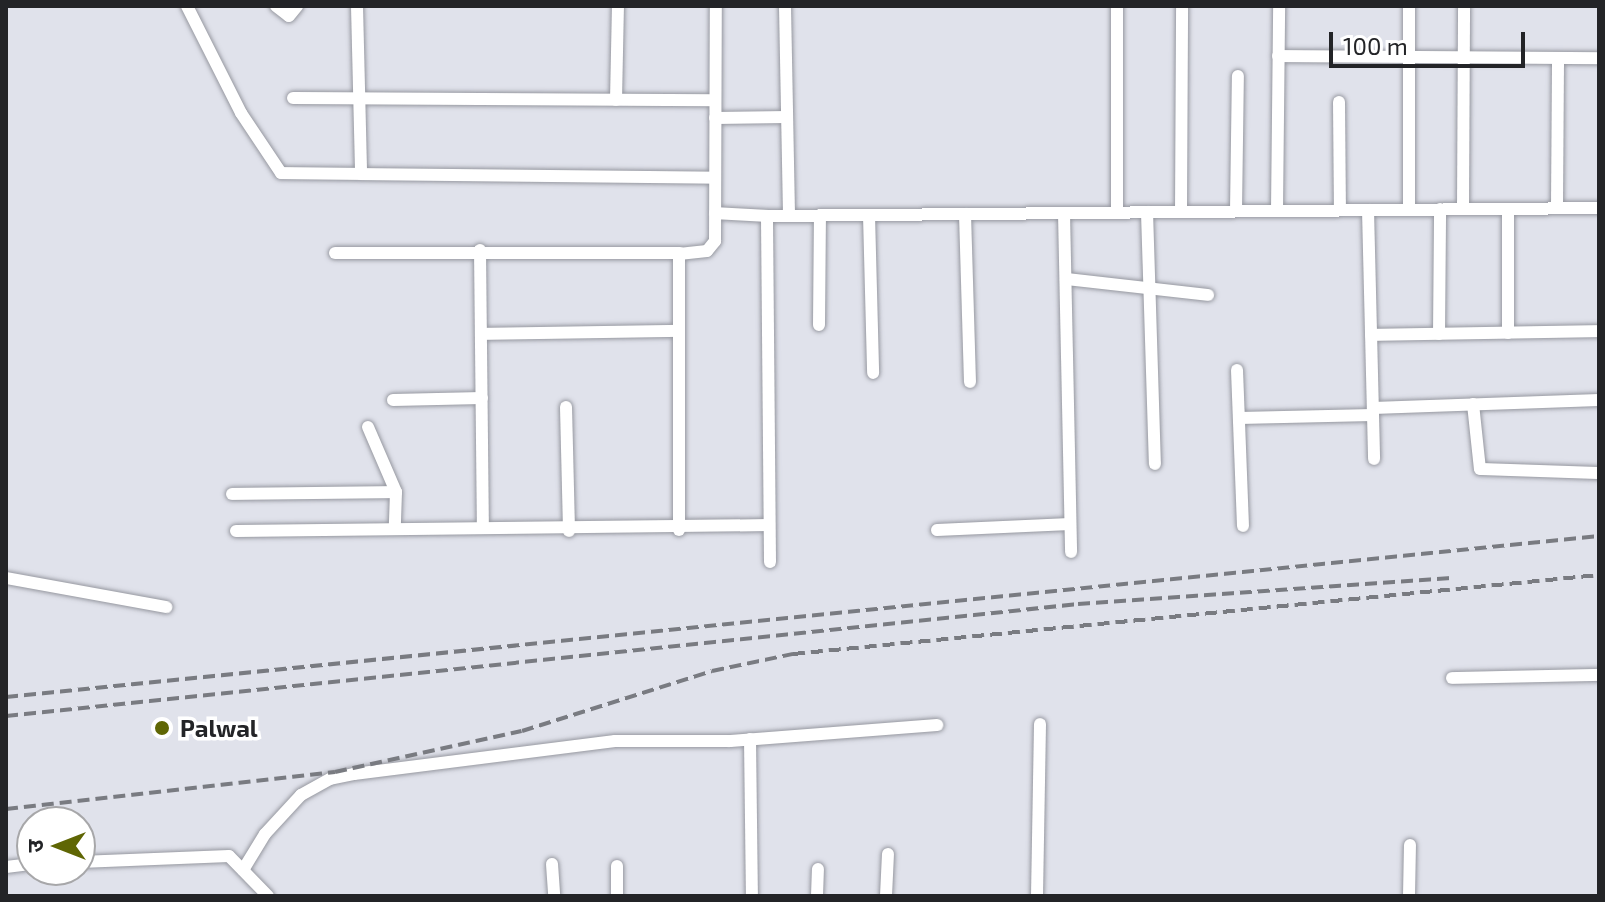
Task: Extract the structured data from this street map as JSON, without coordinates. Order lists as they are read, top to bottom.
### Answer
{
  "places": ["Palwal"],
  "scale_bar": "100 m",
  "north": "left"
}
